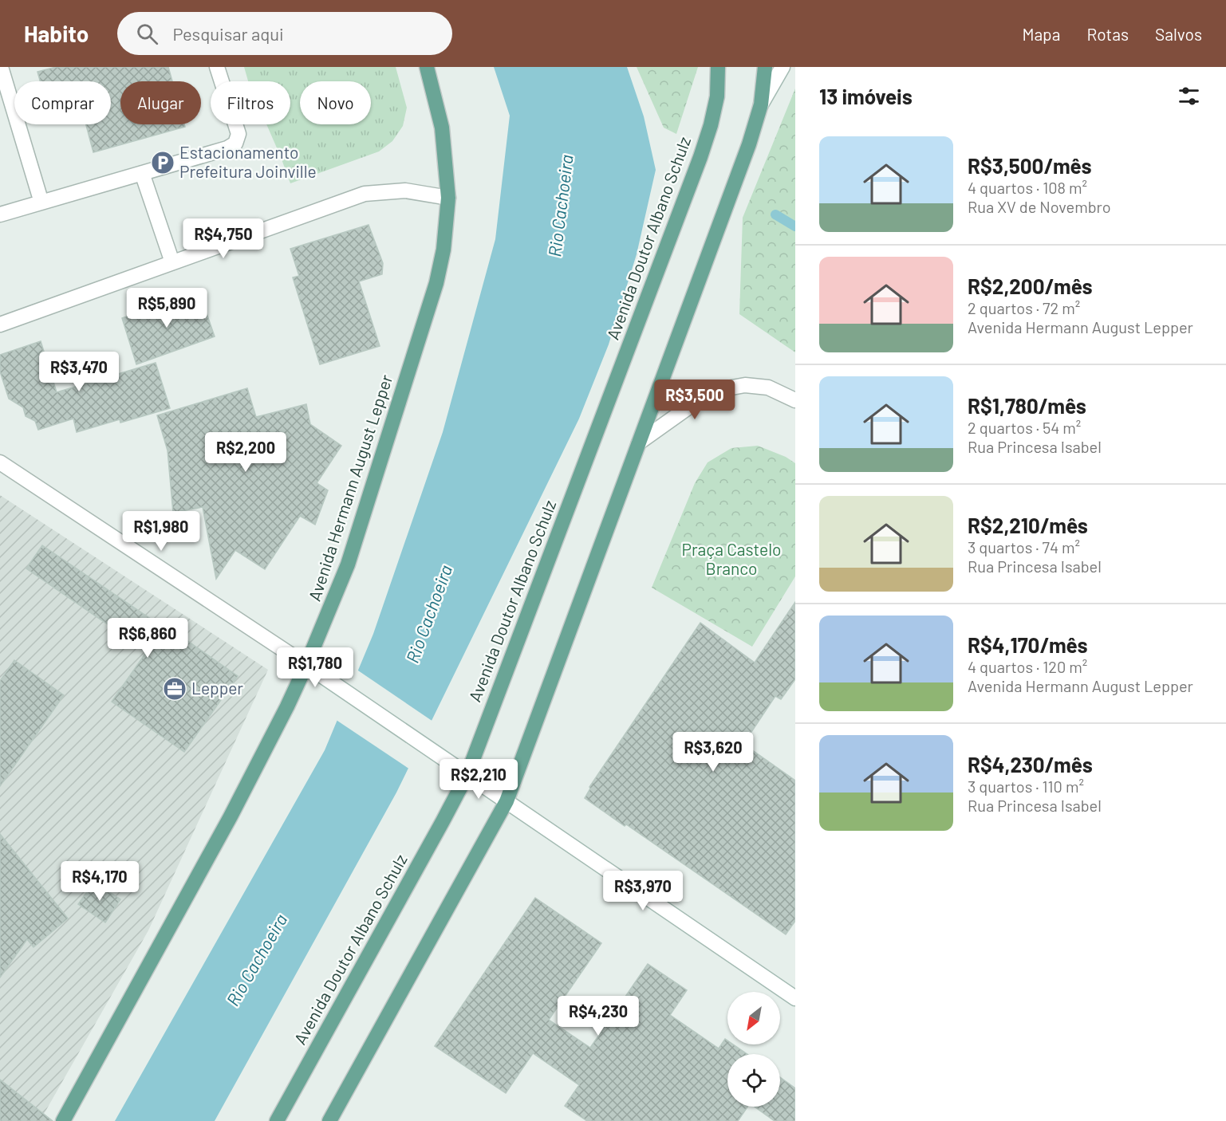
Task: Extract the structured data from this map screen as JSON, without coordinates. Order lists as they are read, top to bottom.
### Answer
{
  "streets": {
    "main road": ["Avenida Doutor Albano Schulz", "Avenida Hermann August Lepper"]
  },
  "water": ["Rio Cachoeira"],
  "parks": ["Praça Castelo Branco"],
  "places": {
    "parking": ["Estacionamento Prefeitura Joinville"],
    "office": ["Lepper"]
  },
  "north": "bottom left",
  "page": {
    "header": "Habito",
    "search": "Pesquisar aqui",
    "nav": ["Mapa", "Rotas", "Salvos"],
    "heading": "13 imóveis",
    "chip": [
      "Comprar",
      "Alugar",
      "Filtros",
      "Novo"
    ],
    "list": [
      {
        "name": "R$3,500/mês",
        "note": "4 quartos · 108 m² · Rua XV de Novembro"
      },
      {
        "name": "R$2,200/mês",
        "note": "2 quartos · 72 m² · Avenida Hermann August Lepper"
      },
      {
        "name": "R$1,780/mês",
        "note": "2 quartos · 54 m² · Rua Princesa Isabel"
      },
      {
        "name": "R$2,210/mês",
        "note": "3 quartos · 74 m² · Rua Princesa Isabel"
      },
      {
        "name": "R$4,170/mês",
        "note": "4 quartos · 120 m² · Avenida Hermann August Lepper"
      },
      {
        "name": "R$4,230/mês",
        "note": "3 quartos · 110 m² · Rua Princesa Isabel"
      }
    ],
    "price": [
      "R$4,750",
      "R$5,890",
      "R$3,470",
      "R$3,500",
      "R$2,200",
      "R$1,980",
      "R$6,860",
      "R$1,780",
      "R$3,620",
      "R$2,210",
      "R$4,170",
      "R$3,970",
      "R$4,230"
    ]
  }
}
